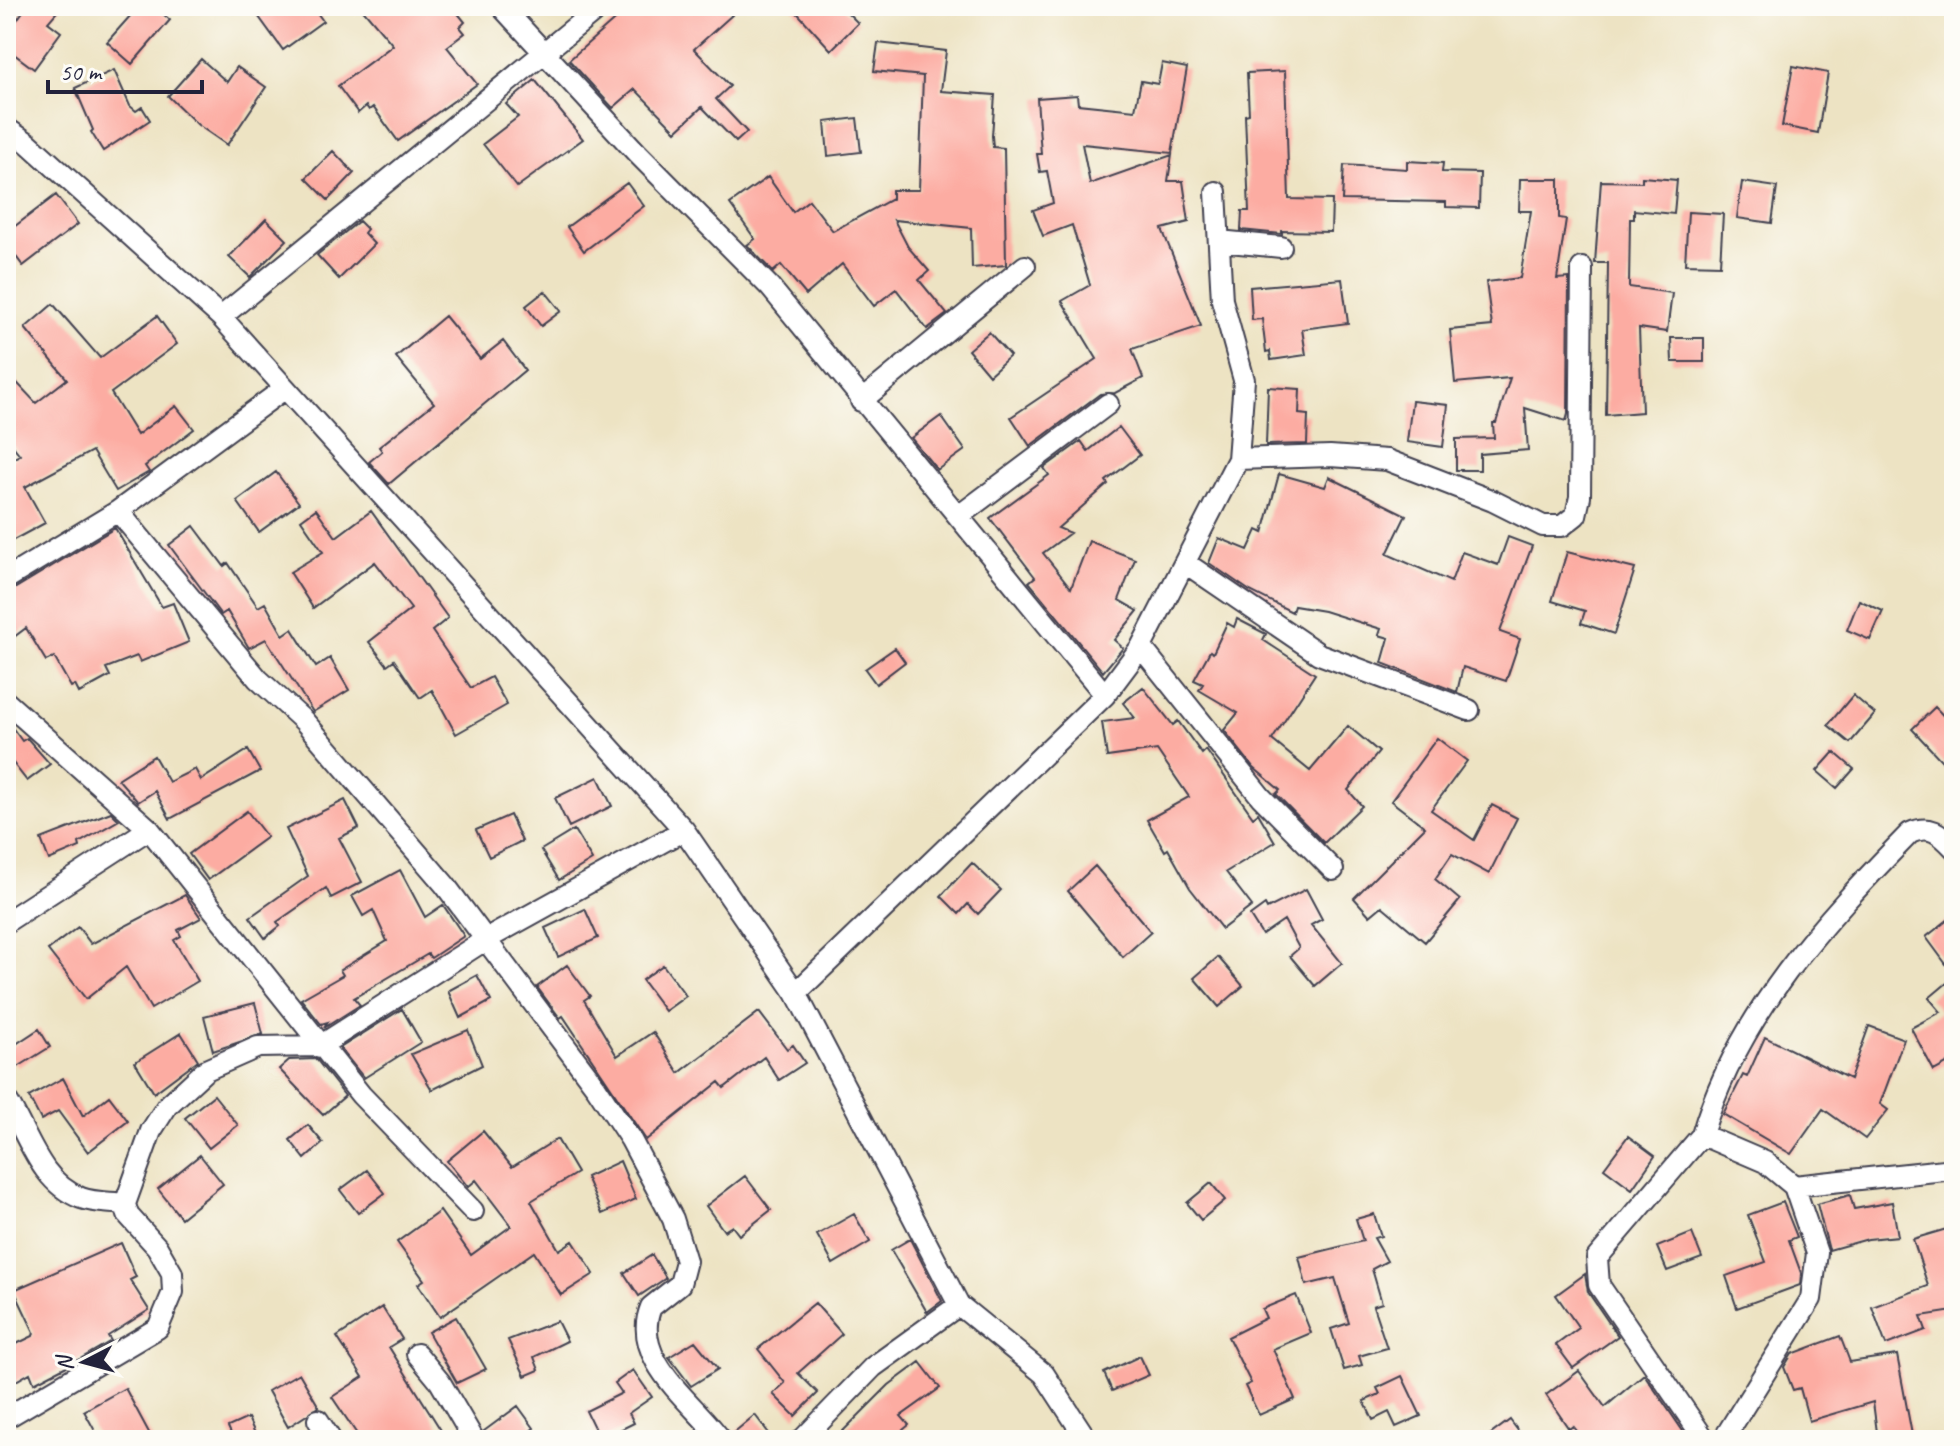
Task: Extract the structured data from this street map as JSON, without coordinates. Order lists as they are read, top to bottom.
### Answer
{
  "scale_bar": "50 m",
  "north": "left"
}
